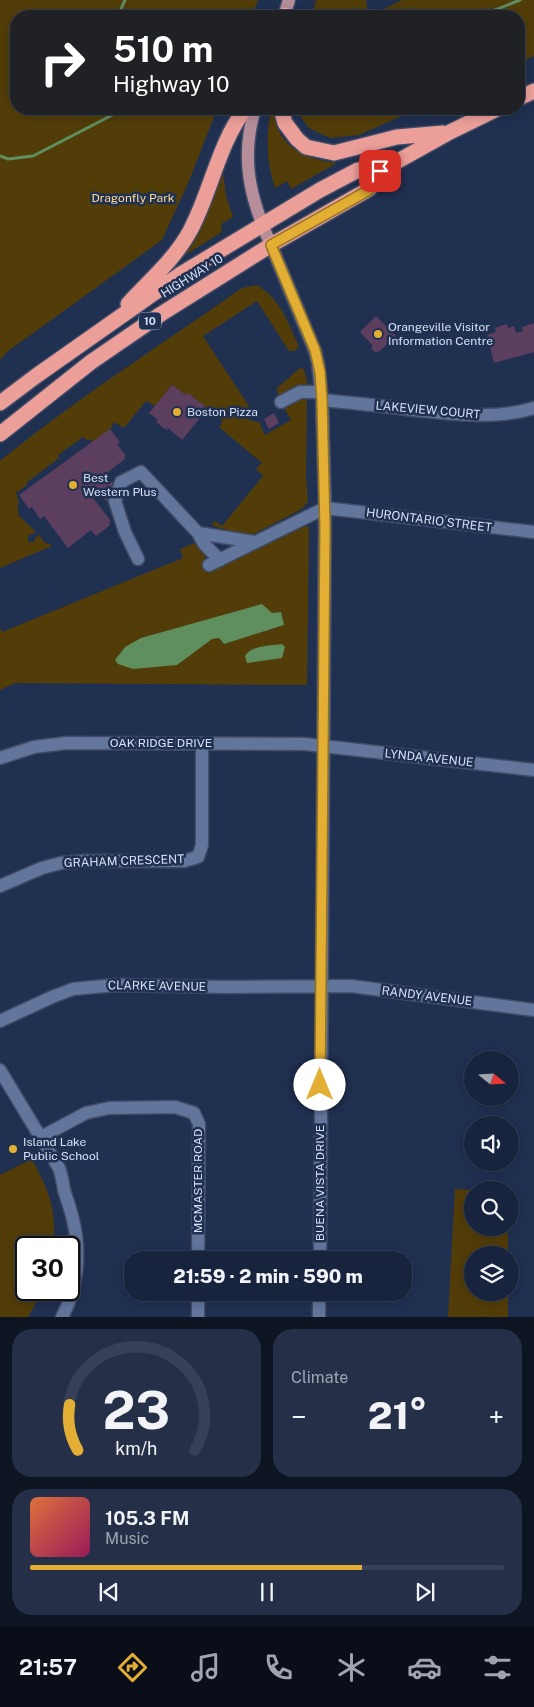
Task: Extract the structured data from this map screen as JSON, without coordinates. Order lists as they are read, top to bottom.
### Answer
{
  "streets": {
    "highway": ["HIGHWAY 10", "10"],
    "street": [
      "LAKEVIEW COURT",
      "HURONTARIO STREET",
      "OAK RIDGE DRIVE",
      "LYNDA AVENUE",
      "GRAHAM CRESCENT",
      "CLARKE AVENUE",
      "RANDY AVENUE",
      "MCMASTER ROAD",
      "BUENA VISTA DRIVE"
    ]
  },
  "crossings": [
    ["HIGHWAY 10", "BUENA VISTA DRIVE"],
    ["LAKEVIEW COURT", "BUENA VISTA DRIVE"],
    ["HURONTARIO STREET", "BUENA VISTA DRIVE"],
    ["OAK RIDGE DRIVE", "LYNDA AVENUE"],
    ["OAK RIDGE DRIVE", "GRAHAM CRESCENT"],
    ["OAK RIDGE DRIVE", "BUENA VISTA DRIVE"],
    ["LYNDA AVENUE", "BUENA VISTA DRIVE"],
    ["CLARKE AVENUE", "RANDY AVENUE"],
    ["CLARKE AVENUE", "BUENA VISTA DRIVE"],
    ["RANDY AVENUE", "BUENA VISTA DRIVE"]
  ],
  "parks": ["Dragonfly Park"],
  "places": [
    "Orangeville Visitor Information Centre",
    "Boston Pizza",
    "Best Western Plus",
    "Island Lake Public School"
  ],
  "north": "right",
  "page": {
    "turn": ["510 m", "Highway 10"],
    "limit": "30",
    "trip": "21:59 · 2 min · 590 m",
    "tile": "Climate",
    "heat": ["−", "21°", "+"],
    "song": ["105.3 FM", "Music"],
    "tabs": "21:57",
    "gauge": ["23", "km/h"]
  }
}
